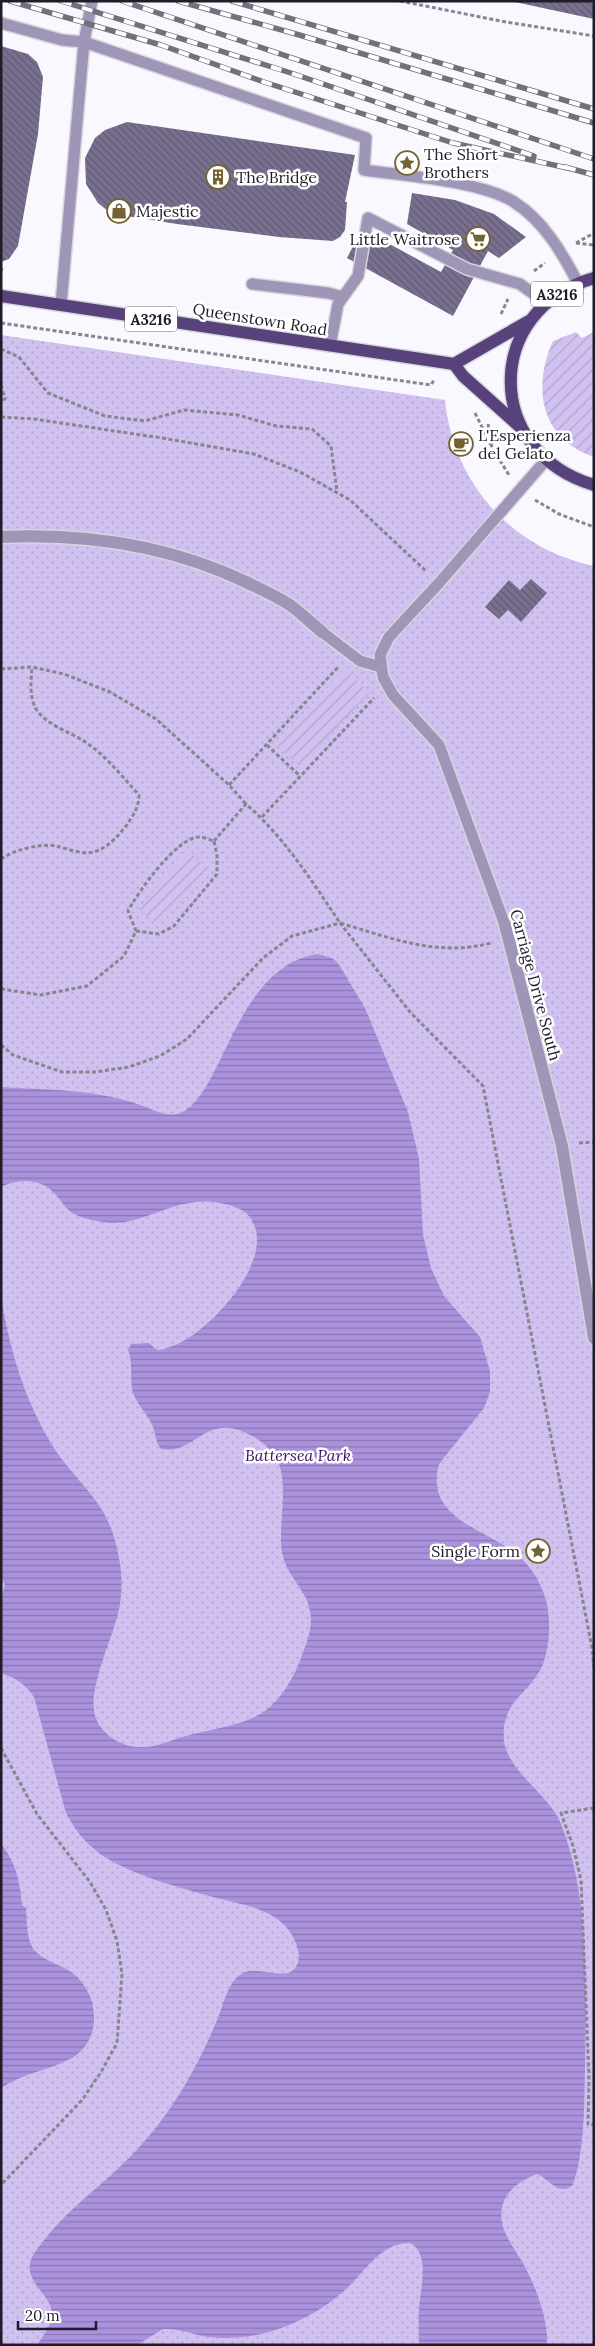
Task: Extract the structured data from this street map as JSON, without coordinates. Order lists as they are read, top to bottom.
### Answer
{
  "streets": {
    "main road": ["A3216", "Queenstown Road"],
    "street": ["Carriage Drive South"]
  },
  "crossings": [
    ["A3216", "Queenstown Road"]
  ],
  "parks": ["Battersea Park"],
  "places": {
    "place": ["The Short Brothers", "Single Form"],
    "building": ["The Bridge"],
    "shop": ["Majestic"],
    "supermarket": ["Little Waitrose"],
    "cafe": ["L'Esperienza del Gelato"]
  },
  "scale_bar": "20 m"
}
